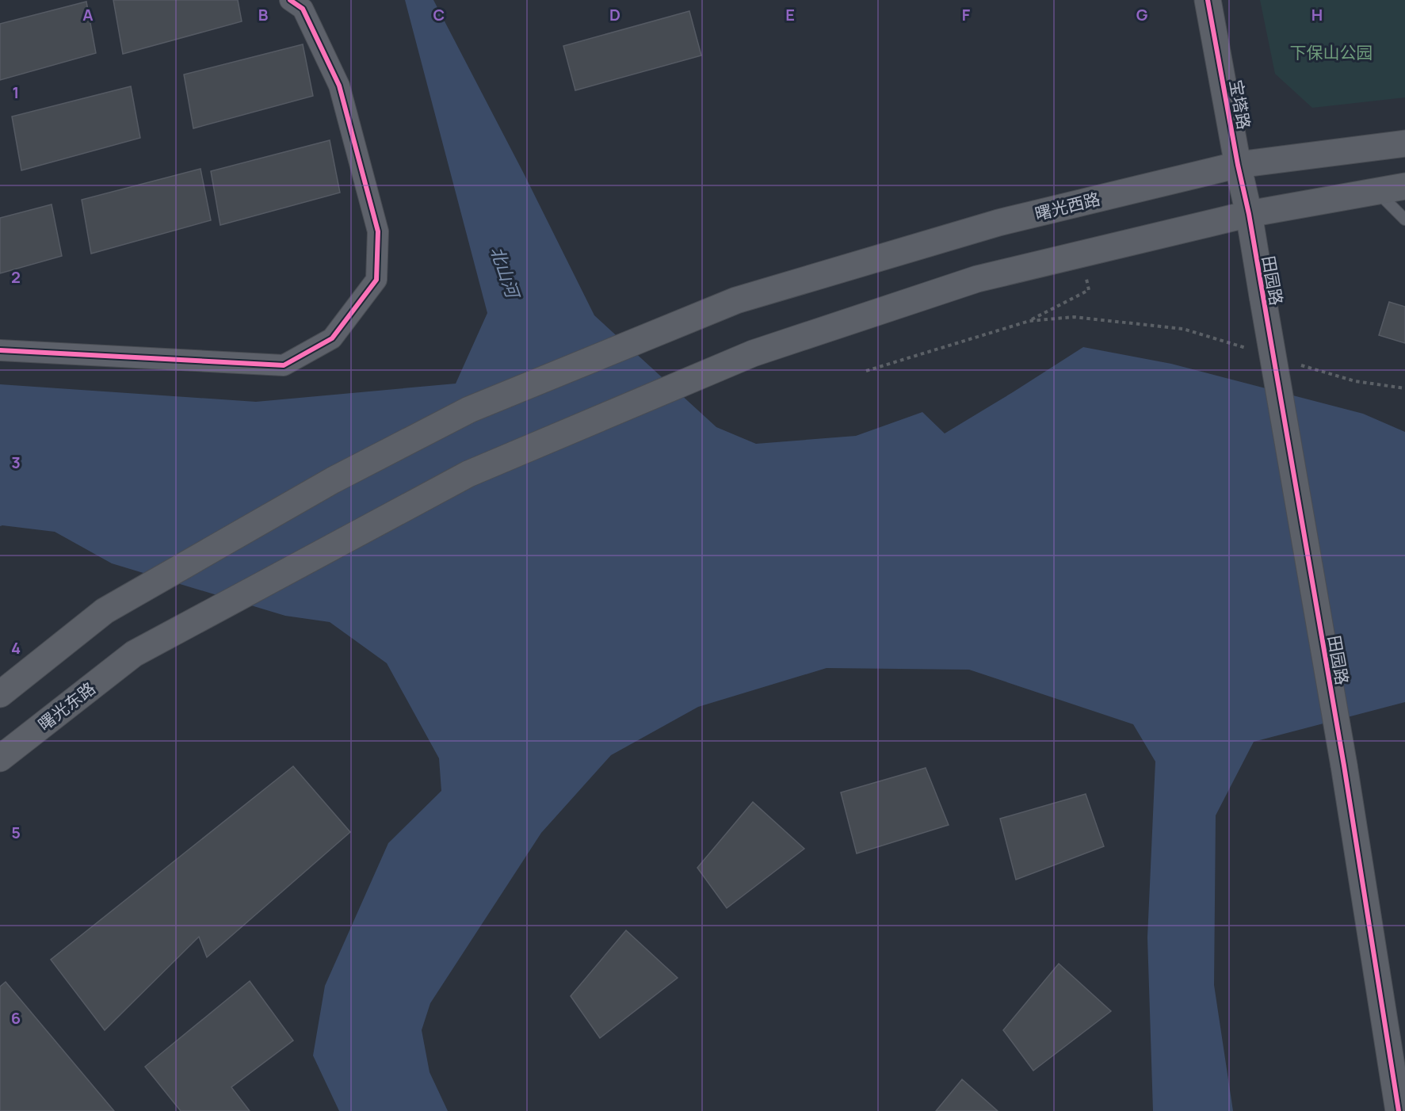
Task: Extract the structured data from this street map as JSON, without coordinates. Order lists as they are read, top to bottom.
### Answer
{
  "streets": {
    "main road": [
      "宝塔路",
      "曙光西路",
      "田园路",
      "曙光东路"
    ]
  },
  "crossings": [
    ["宝塔路", "曙光西路"],
    ["宝塔路", "田园路"]
  ],
  "water": ["北山河"],
  "parks": ["下保山公园"],
  "grid": {
    "columns": [
      "A",
      "B",
      "C",
      "D",
      "E",
      "F",
      "G",
      "H"
    ],
    "rows": [
      "1",
      "2",
      "3",
      "4",
      "5",
      "6"
    ]
  }
}
